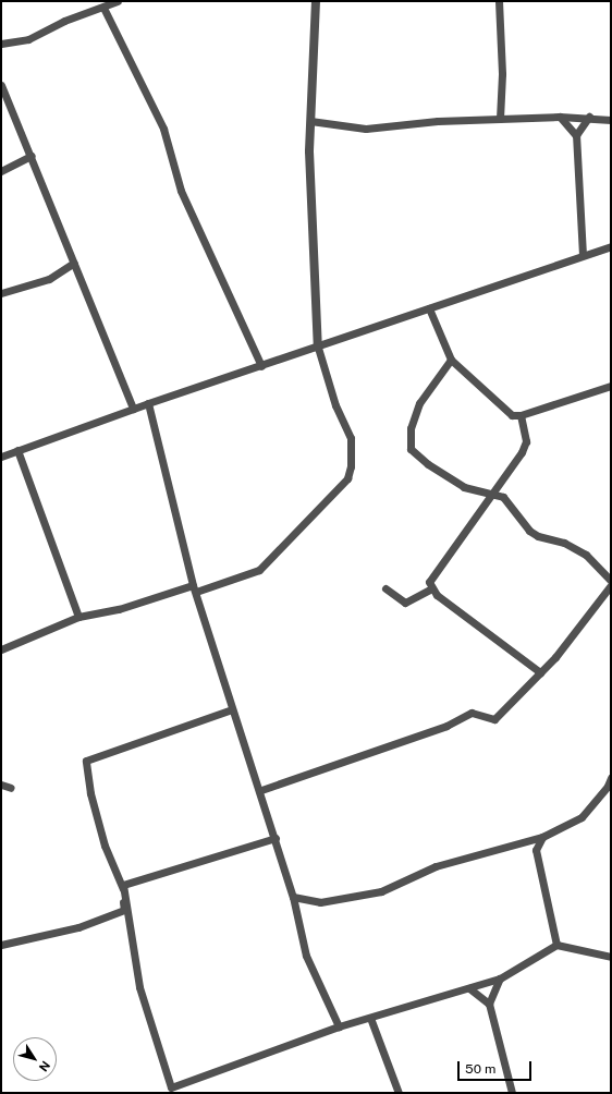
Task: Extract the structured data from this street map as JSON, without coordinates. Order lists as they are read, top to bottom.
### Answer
{
  "scale_bar": "50 m",
  "north": "bottom right"
}
